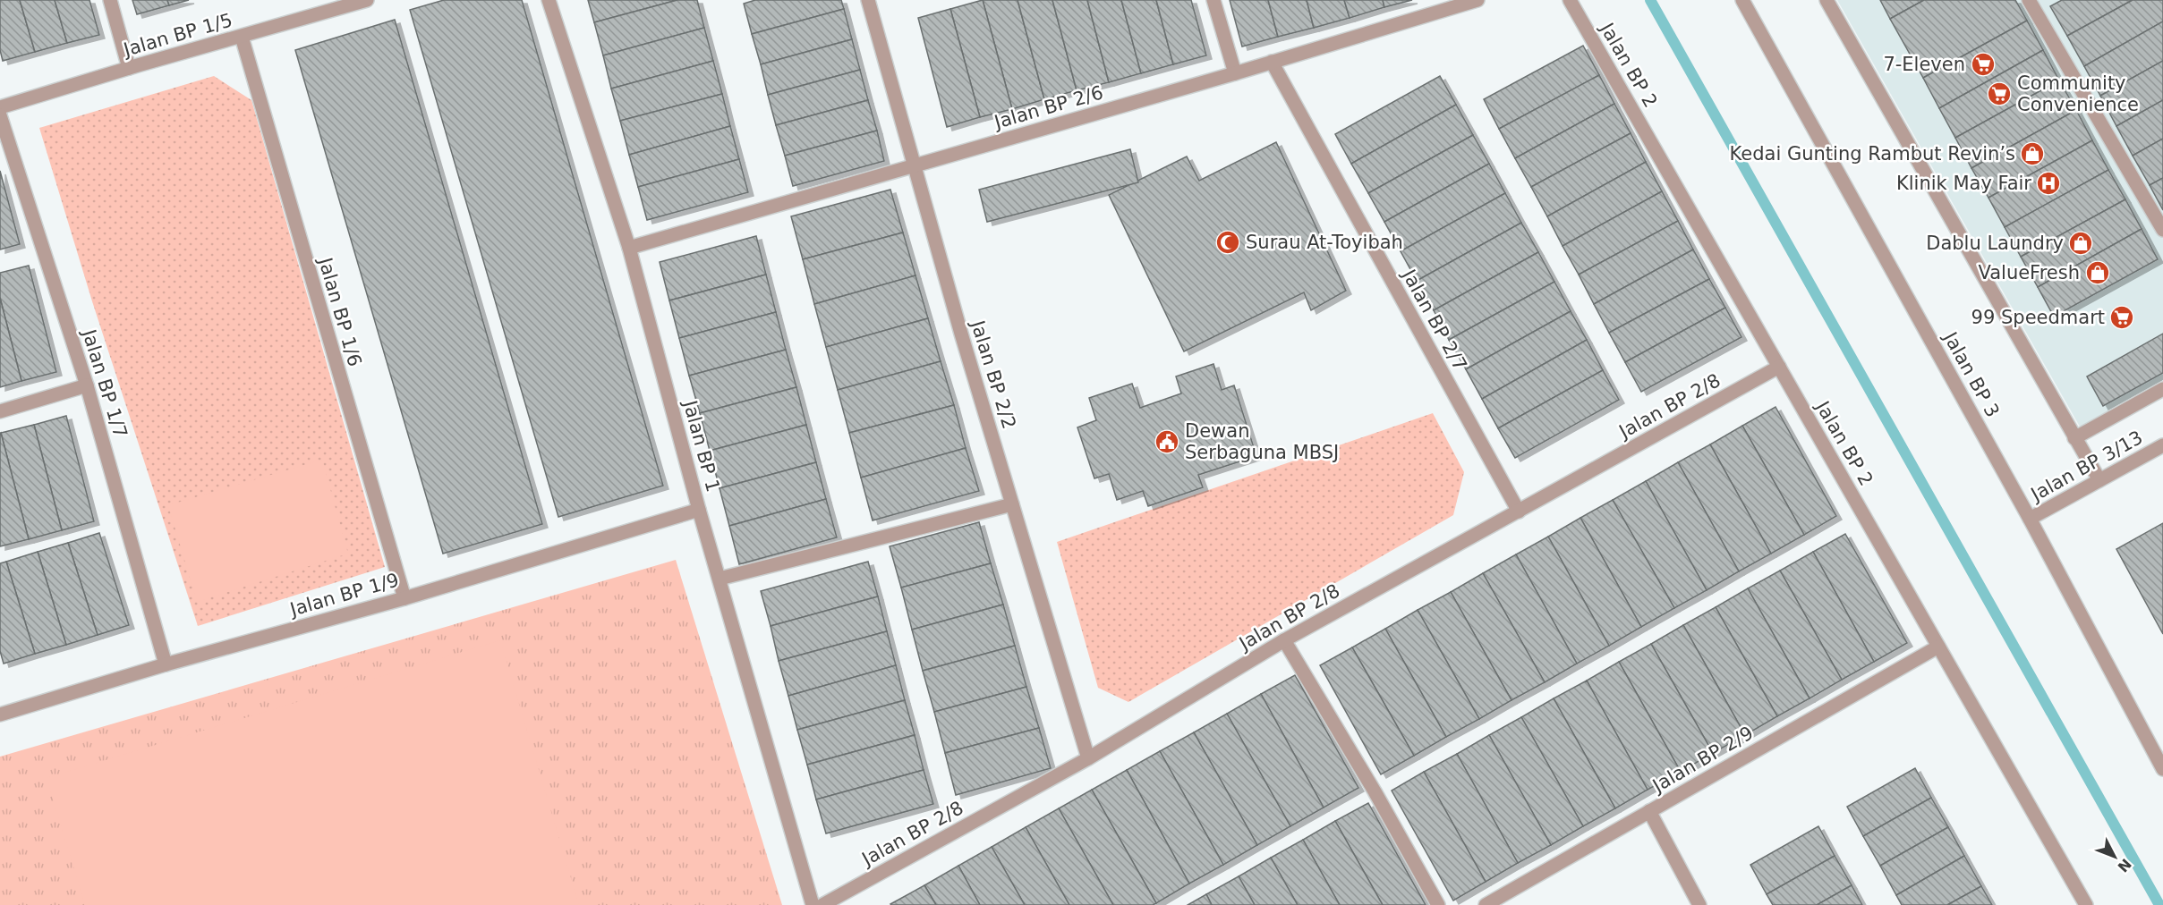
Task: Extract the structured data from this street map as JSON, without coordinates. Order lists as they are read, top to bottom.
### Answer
{
  "streets": {
    "street": [
      "Jalan BP 1/5",
      "Jalan BP 2",
      "Jalan BP 2/6",
      "Jalan BP 1/6",
      "Jalan BP 2/7",
      "Jalan BP 2/2",
      "Jalan BP 3",
      "Jalan BP 1/7",
      "Jalan BP 2/8",
      "Jalan BP 1",
      "Jalan BP 3/13",
      "Jalan BP 1/9",
      "Jalan BP 2/9"
    ]
  },
  "crossings": [
    ["Jalan BP 1/5", "Jalan BP 1/6"],
    ["Jalan BP 2", "Jalan BP 2/8"],
    ["Jalan BP 2", "Jalan BP 2/9"],
    ["Jalan BP 2/6", "Jalan BP 2/7"],
    ["Jalan BP 2/6", "Jalan BP 2/2"],
    ["Jalan BP 2/6", "Jalan BP 1"],
    ["Jalan BP 1/6", "Jalan BP 1/9"],
    ["Jalan BP 2/7", "Jalan BP 2/8"],
    ["Jalan BP 2/2", "Jalan BP 2/8"],
    ["Jalan BP 3", "Jalan BP 3/13"],
    ["Jalan BP 1/7", "Jalan BP 1/9"],
    ["Jalan BP 1", "Jalan BP 1/9"]
  ],
  "places": {
    "supermarket": ["7-Eleven", "Community Convenience", "99 Speedmart"],
    "shop": ["Kedai Gunting Rambut Revin’s", "Dablu Laundry", "ValueFresh"],
    "hospital": ["Klinik May Fair"],
    "mosque": ["Surau At-Toyibah"],
    "public building": ["Dewan Serbaguna MBSJ"]
  },
  "north": "bottom right"
}
